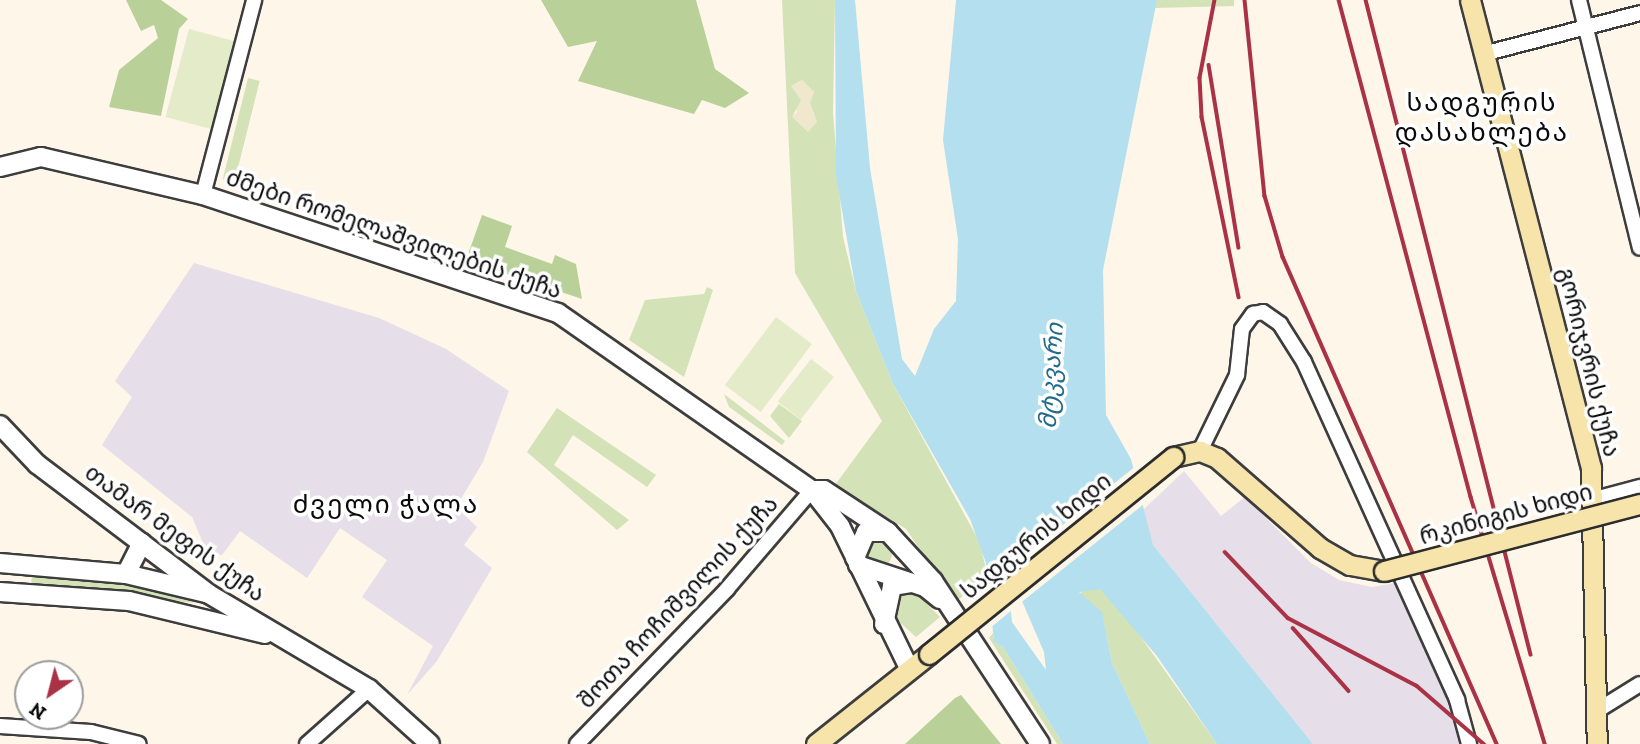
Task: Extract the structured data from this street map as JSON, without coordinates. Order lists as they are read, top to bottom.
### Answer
{
  "streets": {
    "main road": ["გორიჯვრის ქუჩა", "რკინიგის ხიდი", "სადგურის ხიდი"],
    "street": ["ძმები რომელაშვილების ქუჩა", "თამარ მეფის ქუჩა", "შოთა ჩოჩიშვილის ქუჩა"]
  },
  "crossings": [
    ["ძმები რომელაშვილების ქუჩა", "სადგურის ხიდი"],
    ["ძმები რომელაშვილების ქუჩა", "შოთა ჩოჩიშვილის ქუჩა"],
    ["რკინიგის ხიდი", "სადგურის ხიდი"]
  ],
  "districts": ["სადგურის დასახლება", "ძველი ჭალა"],
  "water": ["მტკვარი"],
  "north": "bottom left"
}
